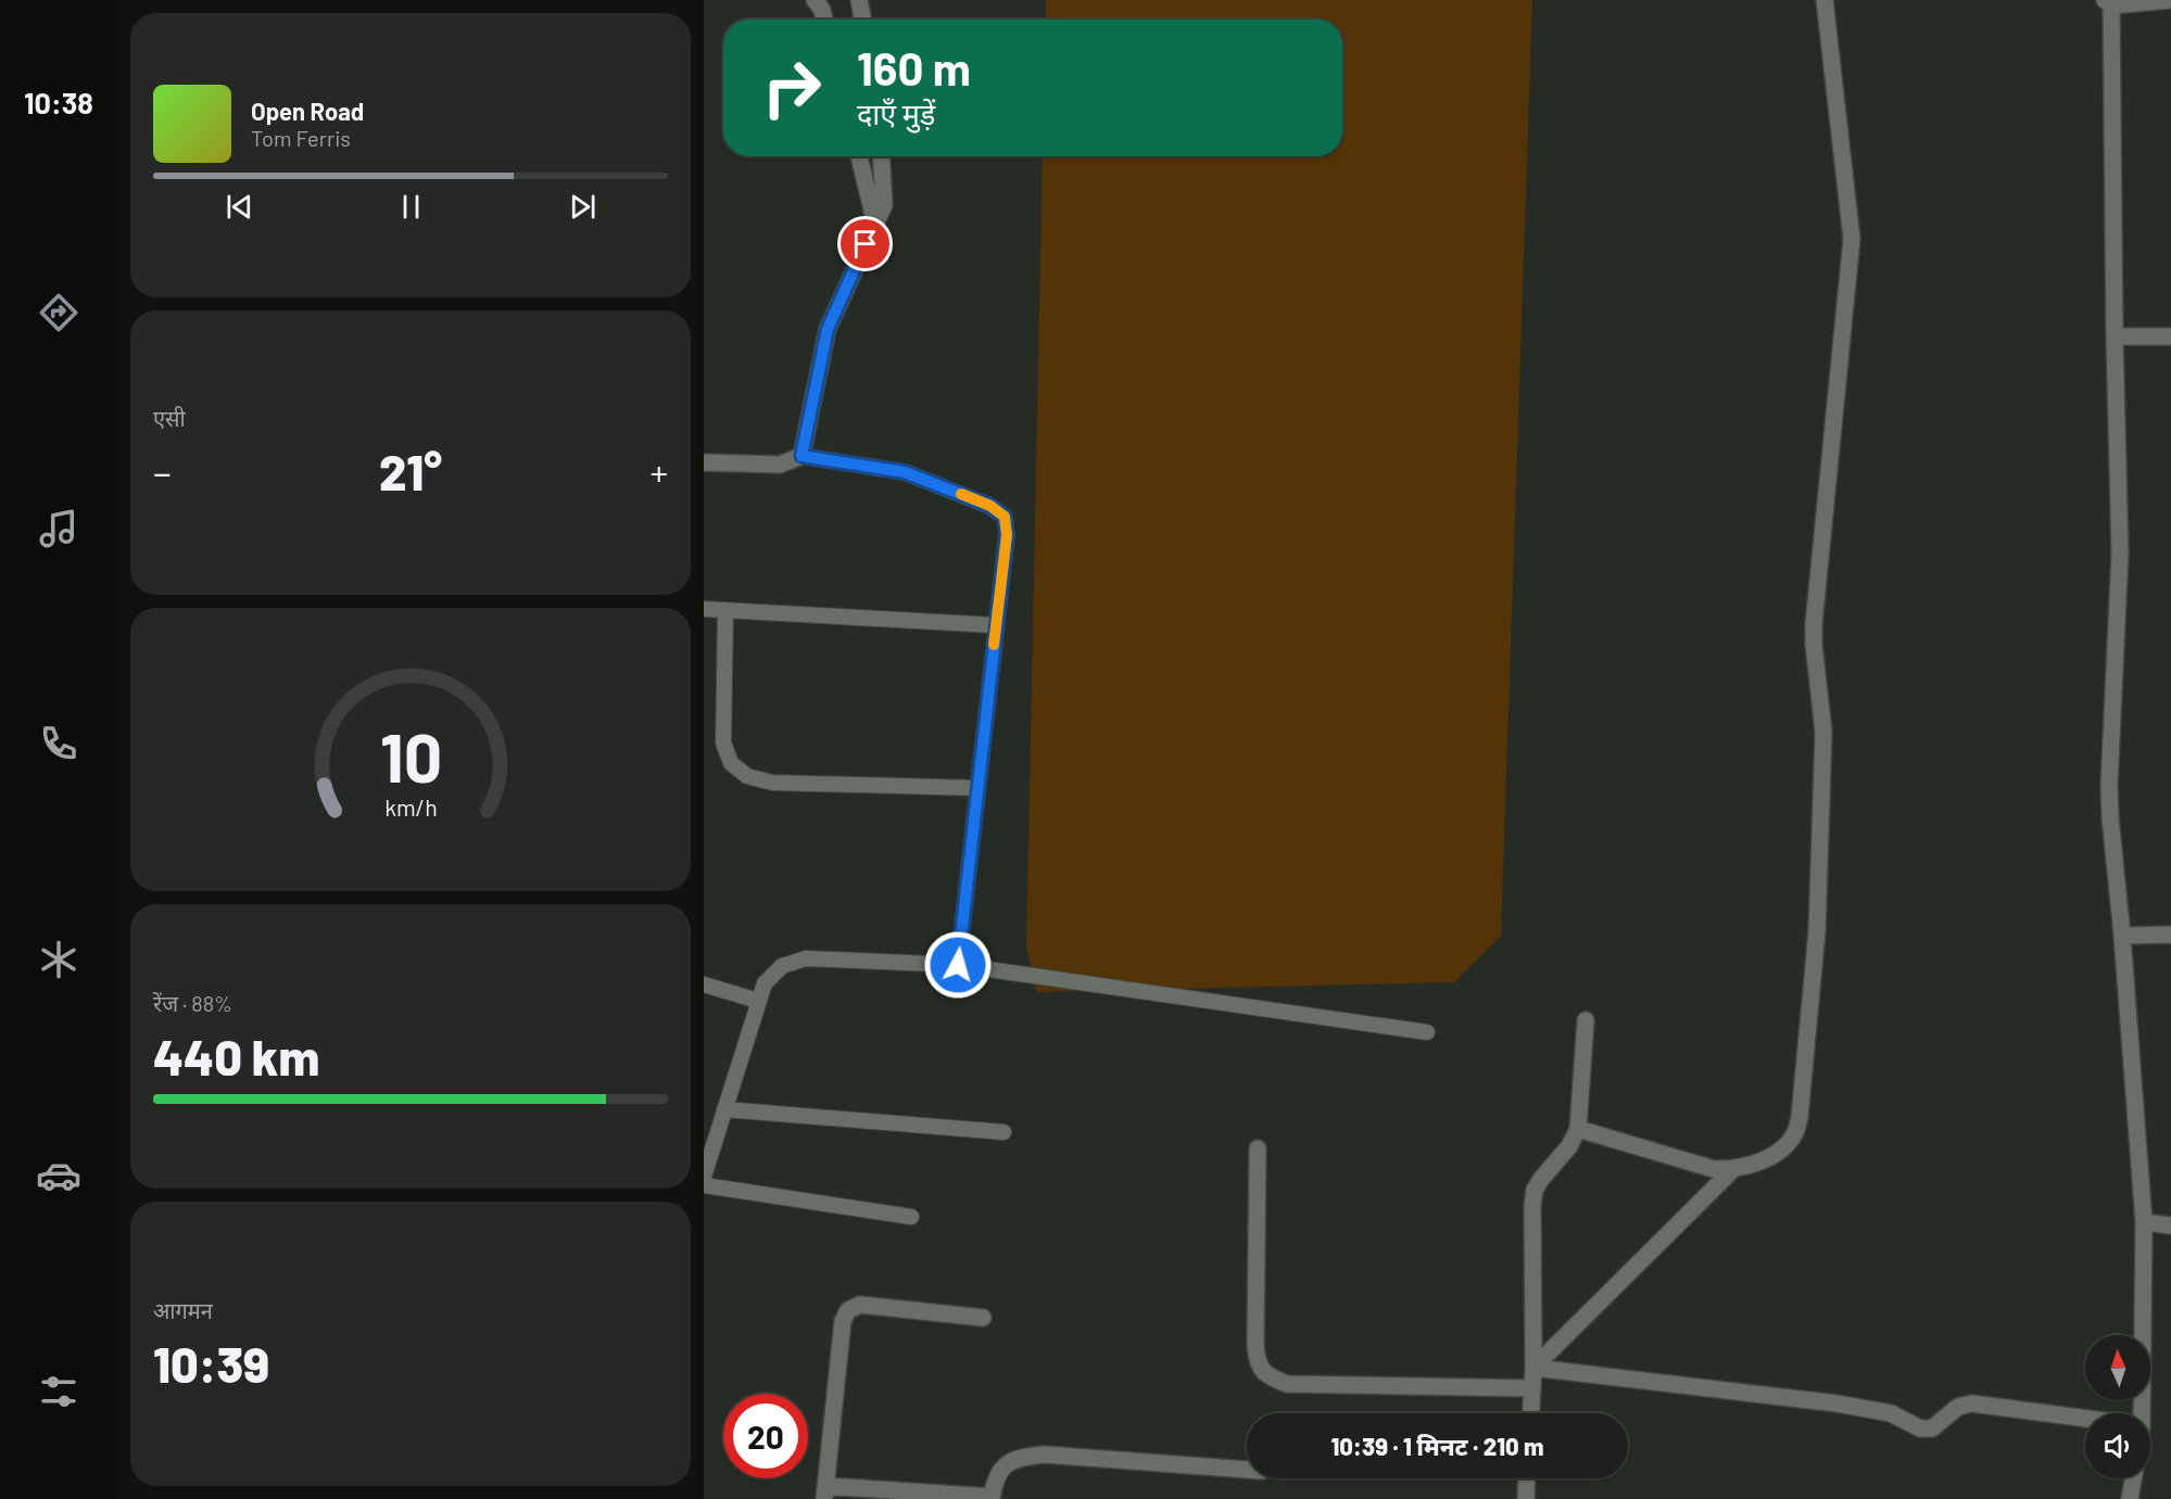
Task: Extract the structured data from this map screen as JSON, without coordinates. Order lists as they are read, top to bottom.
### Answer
{
  "north": "top",
  "page": {
    "tabs": "10:38",
    "turn": ["160 m", "दाएँ मुड़ें"],
    "song": ["Open Road", "Tom Ferris"],
    "tile": [
      "एसी",
      ["रेंज · 88%", "440 km"],
      ["आगमन", "10:39"]
    ],
    "heat": ["−", "21°", "+"],
    "limit": "20",
    "trip": "10:39 · 1 मिनट · 210 m",
    "gauge": ["10", "km/h"]
  }
}
